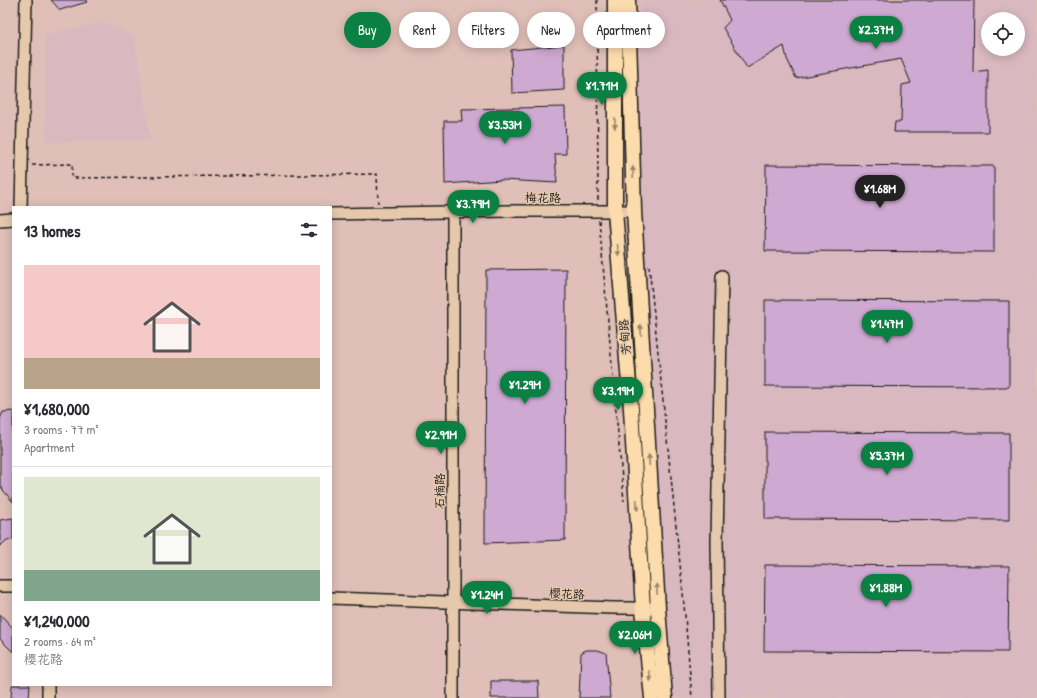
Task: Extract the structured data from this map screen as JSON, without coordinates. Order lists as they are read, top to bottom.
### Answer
{
  "streets": {
    "main road": ["芳甸路"],
    "street": ["梅花路", "石楠路", "樱花路"]
  },
  "crossings": [
    ["梅花路", "芳甸路"],
    ["梅花路", "石楠路"],
    ["芳甸路", "樱花路"],
    ["石楠路", "樱花路"]
  ],
  "page": {
    "chip": [
      "Buy",
      "Rent",
      "Filters",
      "New",
      "Apartment"
    ],
    "price": [
      "¥2.37M",
      "¥1.71M",
      "¥3.53M",
      "¥1.68M",
      "¥3.79M",
      "¥1.47M",
      "¥1.29M",
      "¥3.19M",
      "¥2.91M",
      "¥5.37M",
      "¥1.88M",
      "¥1.24M",
      "¥2.06M"
    ],
    "heading": "13 homes",
    "list": [
      {
        "name": "¥1,680,000",
        "note": "3 rooms · 77 m² · Apartment"
      },
      {
        "name": "¥1,240,000",
        "note": "2 rooms · 64 m² · 樱花路"
      }
    ]
  }
}
